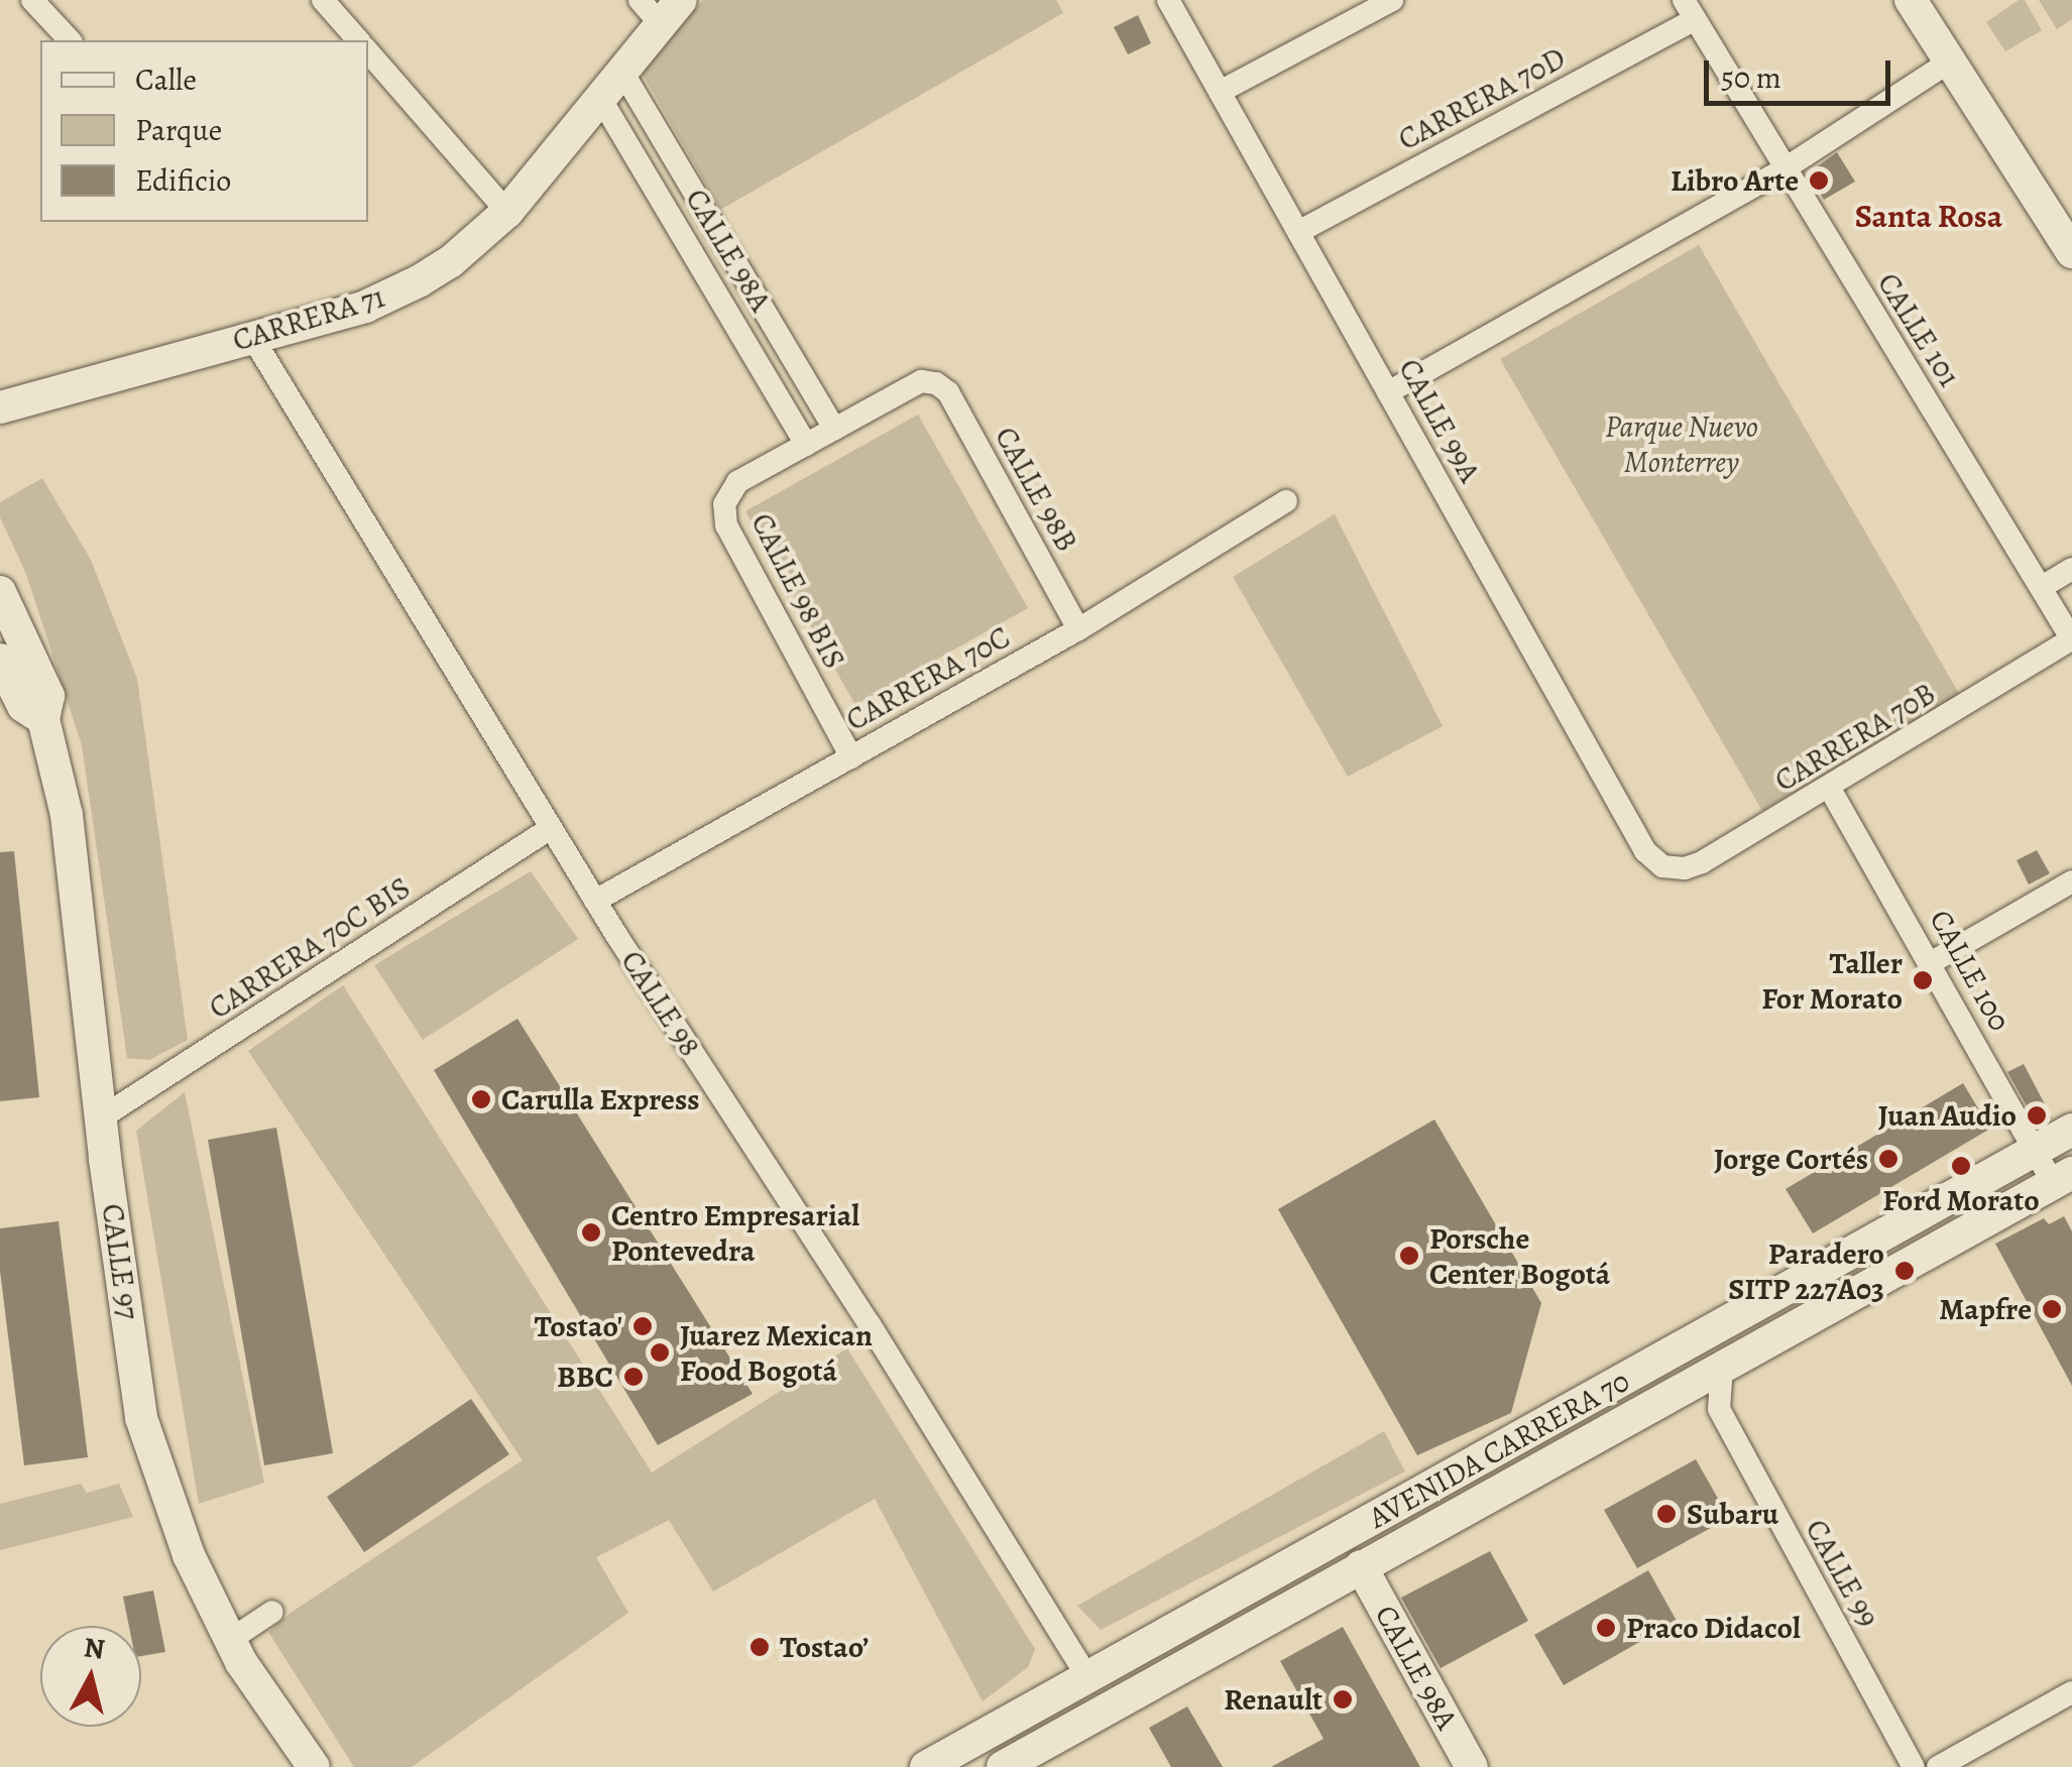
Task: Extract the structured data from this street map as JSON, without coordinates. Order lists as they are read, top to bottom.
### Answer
{
  "streets": {
    "street": [
      "CARRERA 70D",
      "CALLE 98A",
      "CARRERA 71",
      "CALLE 101",
      "CALLE 99A",
      "CALLE 98B",
      "CALLE 98 BIS",
      "CARRERA 70C",
      "CARRERA 70B",
      "CARRERA 70C BIS",
      "CALLE 100",
      "CALLE 98",
      "CALLE 97",
      "AVENIDA CARRERA 70",
      "CALLE 99"
    ]
  },
  "crossings": [
    ["CARRERA 70D", "CALLE 101"],
    ["CARRERA 70D", "CALLE 99A"],
    ["CALLE 98A", "CARRERA 71"],
    ["CALLE 98A", "CALLE 98B"],
    ["CALLE 98A", "CALLE 98 BIS"],
    ["CALLE 98A", "AVENIDA CARRERA 70"],
    ["CARRERA 71", "CALLE 98"],
    ["CALLE 101", "CARRERA 70B"],
    ["CALLE 99A", "CARRERA 70B"],
    ["CALLE 98B", "CARRERA 70C"],
    ["CALLE 98 BIS", "CARRERA 70C"],
    ["CARRERA 70C", "CALLE 98"],
    ["CARRERA 70B", "CALLE 100"],
    ["CARRERA 70C BIS", "CALLE 98"],
    ["CARRERA 70C BIS", "CALLE 97"],
    ["CALLE 100", "AVENIDA CARRERA 70"],
    ["CALLE 98", "AVENIDA CARRERA 70"]
  ],
  "districts": ["Santa Rosa"],
  "parks": ["Parque Nuevo Monterrey"],
  "places": [
    "Libro Arte",
    "Taller For Morato",
    "Carulla Express",
    "Juan Audio",
    "Jorge Cortés",
    "Ford Morato",
    "Centro Empresarial Pontevedra",
    "Porsche Center Bogotá",
    "Paradero SITP 227A03",
    "Mapfre",
    "Tostao'",
    "Juarez Mexican Food Bogotá",
    "BBC",
    "Subaru",
    "Praco Didacol",
    "Tostao’",
    "Renault"
  ],
  "legend": ["Calle", "Parque", "Edificio"],
  "scale_bar": "50 m",
  "north": "top"
}
